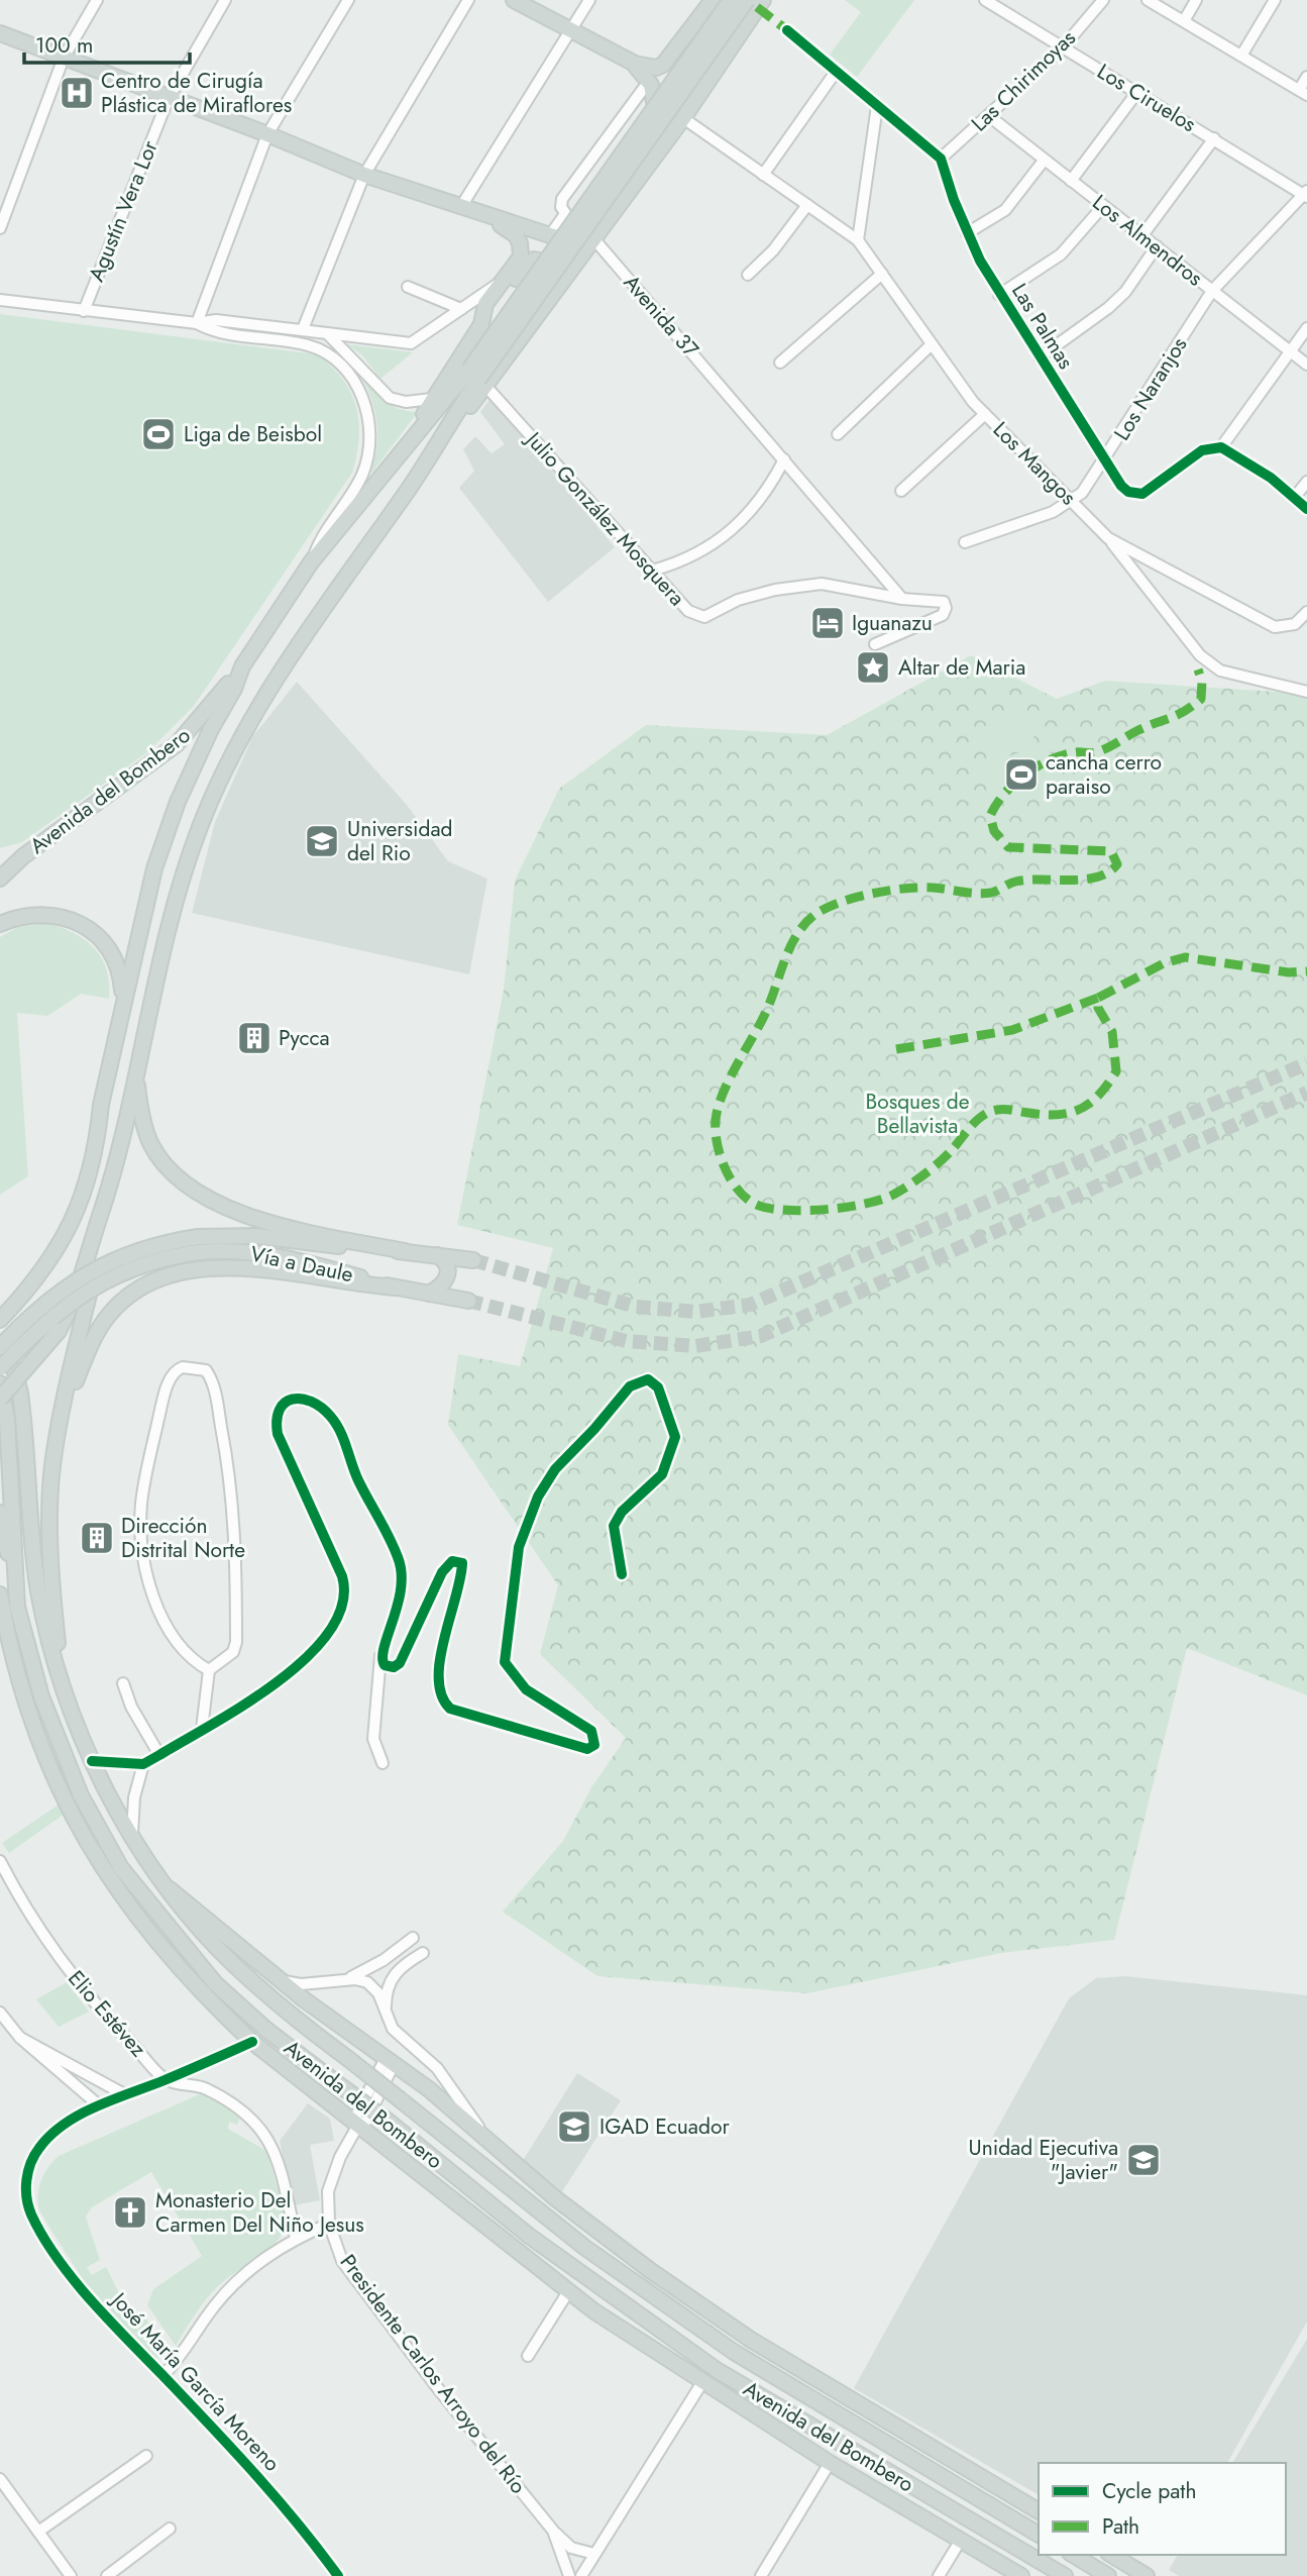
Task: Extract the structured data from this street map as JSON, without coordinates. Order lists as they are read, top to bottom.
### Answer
{
  "streets": {
    "main road": ["Avenida del Bombero", "Vía a Daule"],
    "street": [
      "Las Chirimoyas",
      "Los Ciruelos",
      "Agustín Vera Lor",
      "Los Almendros",
      "Avenida 37",
      "Las Palmas",
      "Los Naranjos",
      "Los Mangos",
      "Julio González Mosquera",
      "Elio Estévez",
      "Presidente Carlos Arroyo del Río",
      "José María García Moreno"
    ]
  },
  "crossings": [
    ["Las Chirimoyas", "Los Ciruelos"],
    ["Las Chirimoyas", "Los Almendros"],
    ["Las Chirimoyas", "Las Palmas"],
    ["Los Ciruelos", "Los Naranjos"],
    ["Los Almendros", "Los Naranjos"],
    ["Avenida 37", "Julio González Mosquera"],
    ["Las Palmas", "Los Naranjos"],
    ["Los Naranjos", "Los Mangos"],
    ["Avenida del Bombero", "Presidente Carlos Arroyo del Río"]
  ],
  "parks": ["Bosques de Bellavista"],
  "places": {
    "hospital": ["Centro de Cirugía Plástica de Miraflores"],
    "sports": ["Liga de Beisbol", "cancha cerro paraiso"],
    "hotel": ["Iguanazu"],
    "place": ["Altar de Maria"],
    "school or university": ["Universidad del Rio", "IGAD Ecuador", "Unidad Ejecutiva \"Javier\""],
    "building": ["Pycca", "Dirección Distrital Norte"],
    "church": ["Monasterio Del Carmen Del Niño Jesus"]
  },
  "legend": ["Cycle path", "Path"],
  "scale_bar": "100 m"
}
